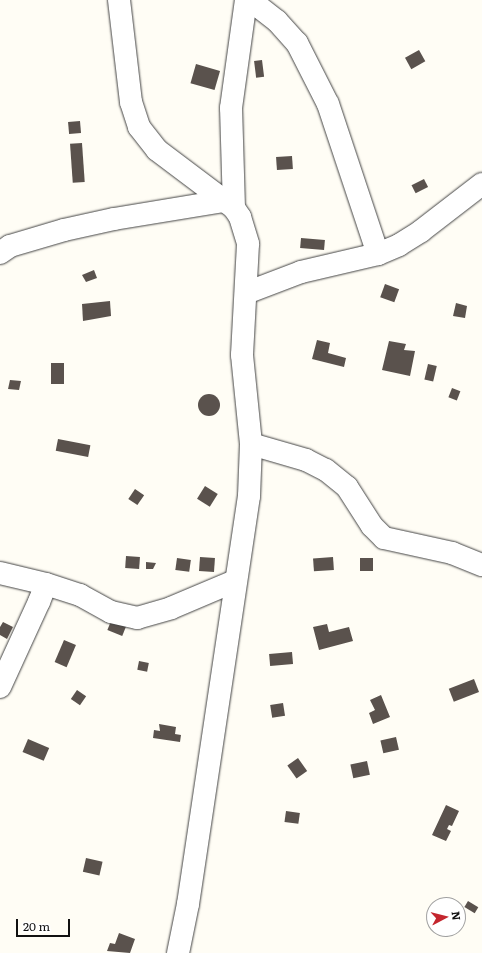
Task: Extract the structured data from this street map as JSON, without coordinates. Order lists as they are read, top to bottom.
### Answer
{
  "scale_bar": "20 m",
  "north": "right"
}
